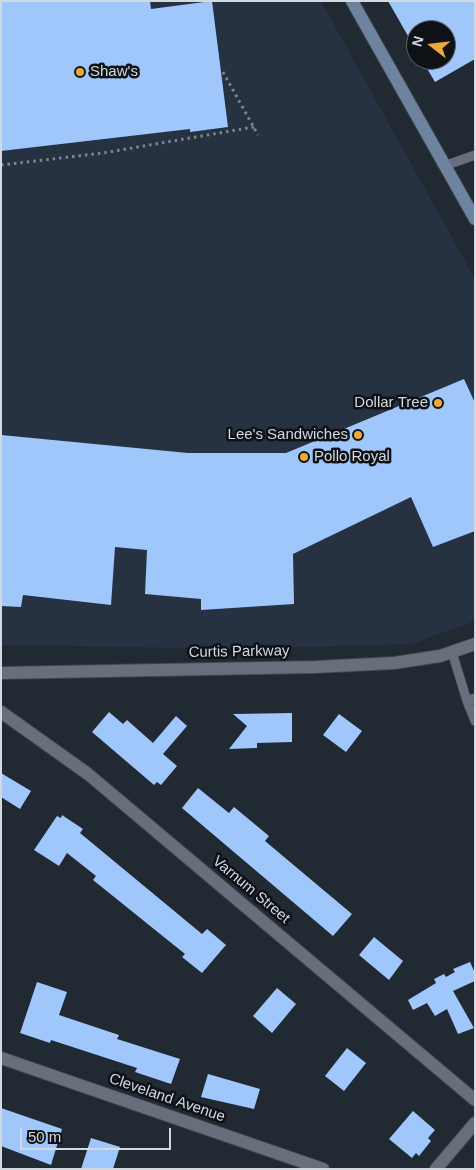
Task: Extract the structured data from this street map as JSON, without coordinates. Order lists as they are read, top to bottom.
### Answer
{
  "streets": {
    "street": ["Curtis Parkway", "Varnum Street", "Cleveland Avenue"]
  },
  "places": [
    "Shaw's",
    "Dollar Tree",
    "Lee's Sandwiches",
    "Pollo Royal"
  ],
  "scale_bar": "50 m",
  "north": "left"
}
